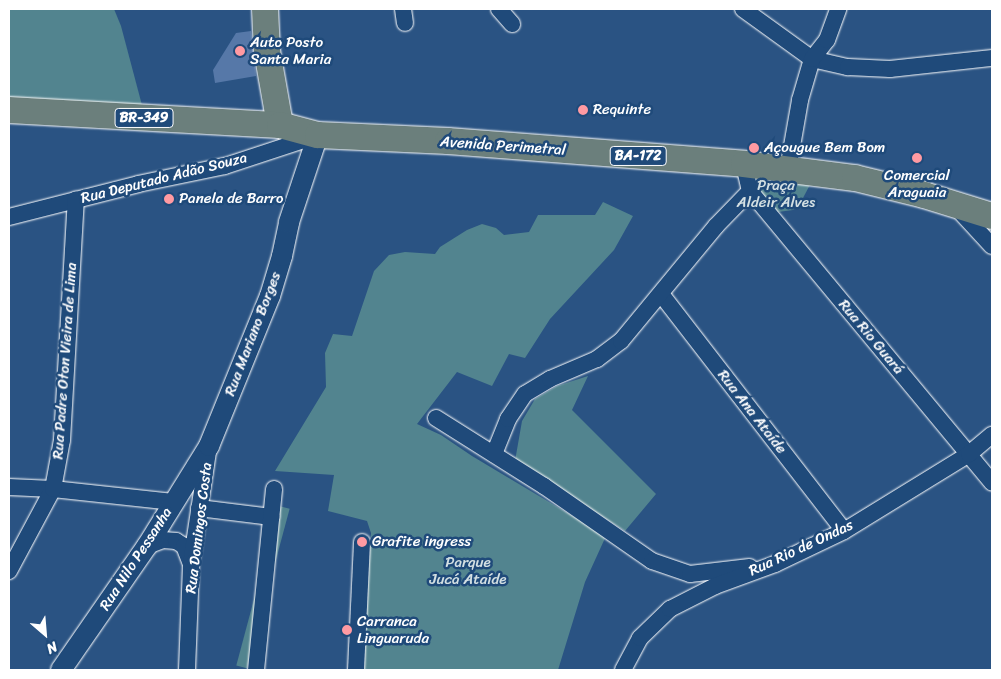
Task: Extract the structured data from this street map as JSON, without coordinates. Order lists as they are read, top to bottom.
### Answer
{
  "streets": {
    "main road": ["BR-349", "Avenida Perimetral", "BA-172"],
    "street": [
      "Rua Deputado Adão Souza",
      "Rua Mariano Borges",
      "Rua Rio Guará",
      "Rua Padre Oton Vieira de Lima",
      "Rua Ana Ataíde",
      "Rua Domingos Costa",
      "Rua Rio de Ondas",
      "Rua Nilo Pessanha"
    ]
  },
  "crossings": [
    ["Avenida Perimetral", "Rua Deputado Adão Souza"],
    ["Avenida Perimetral", "Rua Mariano Borges"],
    ["Rua Deputado Adão Souza", "Rua Mariano Borges"],
    ["Rua Deputado Adão Souza", "Rua Padre Oton Vieira de Lima"],
    ["Rua Mariano Borges", "Rua Domingos Costa"],
    ["Rua Mariano Borges", "Rua Nilo Pessanha"],
    ["Rua Rio Guará", "Rua Rio de Ondas"],
    ["Rua Ana Ataíde", "Rua Rio de Ondas"],
    ["Rua Domingos Costa", "Rua Nilo Pessanha"]
  ],
  "parks": ["Praça Aldeir Alves", "Parque Jucá Ataíde"],
  "places": [
    "Auto Posto Santa Maria",
    "Requinte",
    "Açougue Bem Bom",
    "Comercial Araguaia",
    "Panela de Barro",
    "Grafite ingress",
    "Carranca Linguaruda"
  ],
  "north": "bottom right"
}
